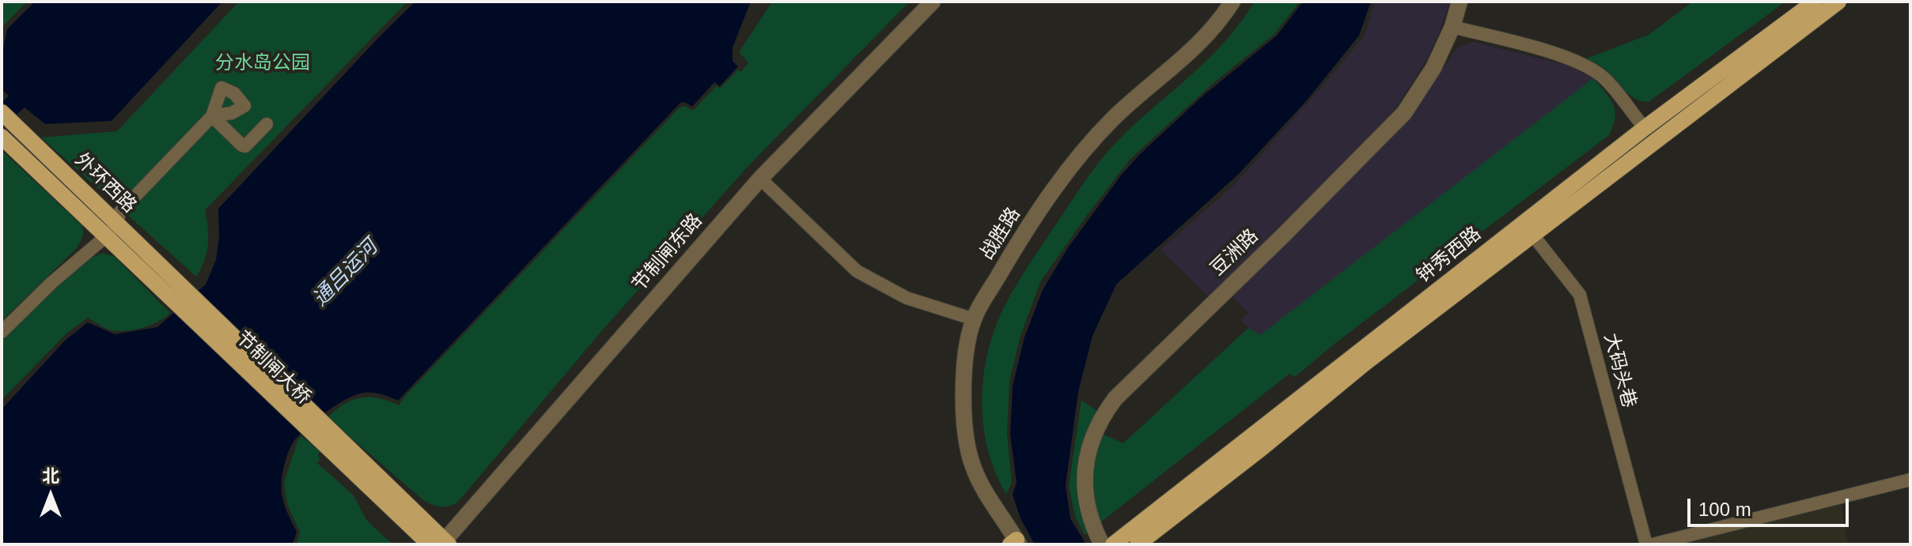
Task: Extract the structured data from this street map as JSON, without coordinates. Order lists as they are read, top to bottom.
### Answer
{
  "streets": {
    "main road": ["外环西路", "钟秀西路", "节制闸大桥"],
    "street": [
      "战胜路",
      "节制闸东路",
      "豆洲路",
      "大码头巷"
    ]
  },
  "crossings": [
    ["外环西路", "节制闸大桥"],
    ["钟秀西路", "大码头巷"]
  ],
  "water": ["通吕运河"],
  "parks": ["分水岛公园"],
  "scale_bar": "100 m",
  "north": "top"
}
